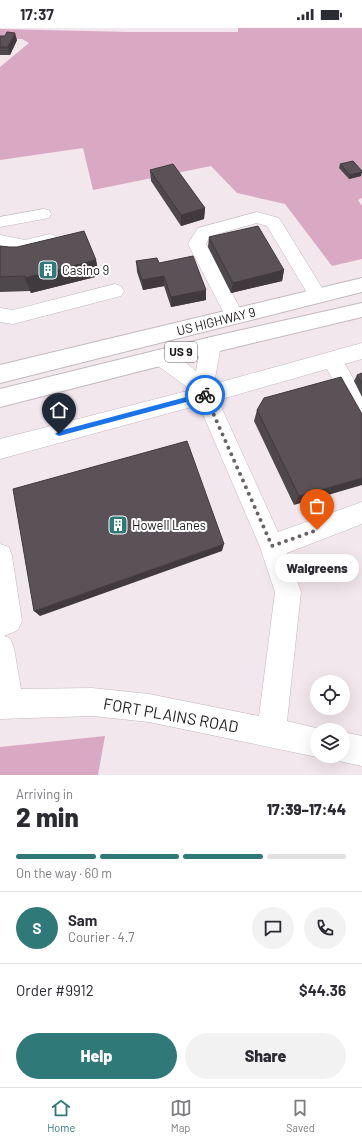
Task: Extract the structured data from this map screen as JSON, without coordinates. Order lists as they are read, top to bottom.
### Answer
{
  "streets": {
    "highway": ["US HIGHWAY 9", "US 9"],
    "street": ["FORT PLAINS ROAD"]
  },
  "places": {
    "building": ["Casino 9", "Howell Lanes"],
    "other": ["Walgreens"]
  },
  "page": {
    "status": "17:37",
    "bubble": "Walgreens",
    "heading": ["2 min", "Arriving in", "17:39–17:44"],
    "panel": [
      "Sam",
      "Courier · 4.7",
      "Order #9912",
      "$44.36"
    ],
    "bar": "On the way · 60 m",
    "round": "S",
    "buttons": ["Help", "Share"],
    "tabs": ["Home", "Map", "Saved"]
  }
}
